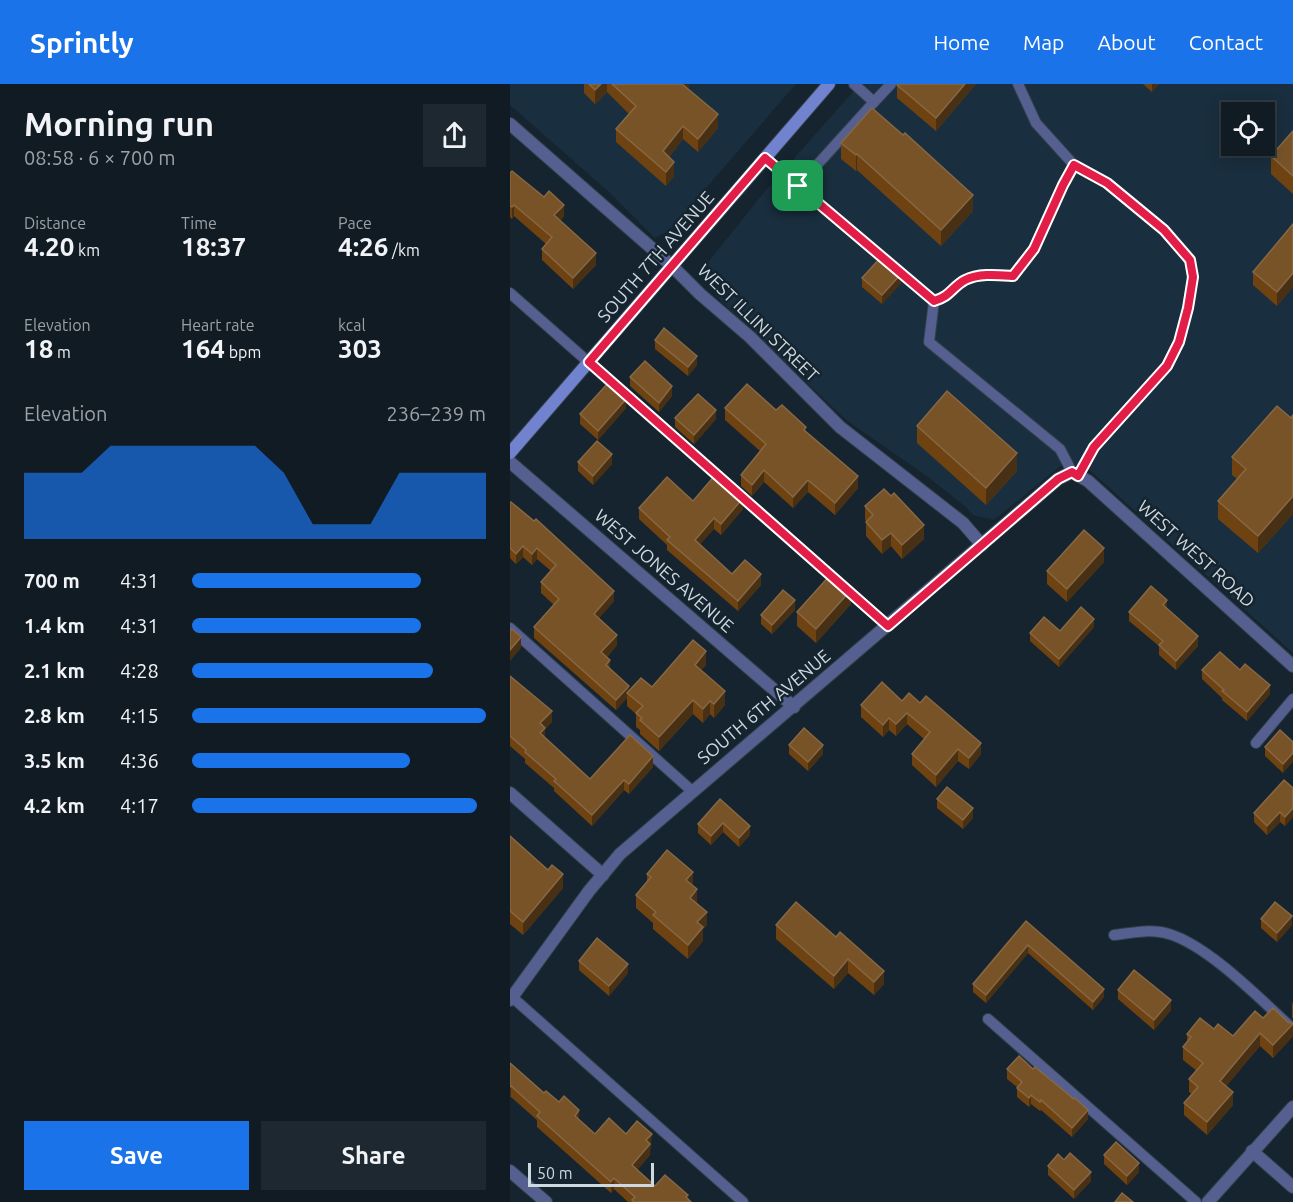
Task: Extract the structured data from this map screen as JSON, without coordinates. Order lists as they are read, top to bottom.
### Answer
{
  "streets": {
    "main road": ["SOUTH 7TH AVENUE"],
    "street": [
      "WEST ILLINI STREET",
      "WEST WEST ROAD",
      "WEST JONES AVENUE",
      "SOUTH 6TH AVENUE"
    ]
  },
  "crossings": [
    ["SOUTH 7TH AVENUE", "WEST ILLINI STREET"],
    ["WEST ILLINI STREET", "SOUTH 6TH AVENUE"],
    ["WEST WEST ROAD", "SOUTH 6TH AVENUE"],
    ["WEST JONES AVENUE", "SOUTH 6TH AVENUE"]
  ],
  "scale_bar": "50 m",
  "page": {
    "header": "Sprintly",
    "nav": [
      "Home",
      "Map",
      "About",
      "Contact"
    ],
    "heading": ["Morning run", "08:58 · 6 × 700 m"],
    "stats": [
      ["Distance", "4.20 km"],
      ["Time", "18:37"],
      ["Pace", "4:26 /km"],
      ["Elevation", "18 m"],
      ["Heart rate", "164 bpm"],
      ["kcal", "303"]
    ],
    "chart": ["Elevation", "236–239 m"],
    "list": [
      {
        "name": "700 m",
        "note": "4:31"
      },
      {
        "name": "1.4 km",
        "note": "4:31"
      },
      {
        "name": "2.1 km",
        "note": "4:28"
      },
      {
        "name": "2.8 km",
        "note": "4:15"
      },
      {
        "name": "3.5 km",
        "note": "4:36"
      },
      {
        "name": "4.2 km",
        "note": "4:17"
      }
    ],
    "buttons": ["Save", "Share"],
    "scale": "50 m"
  }
}
